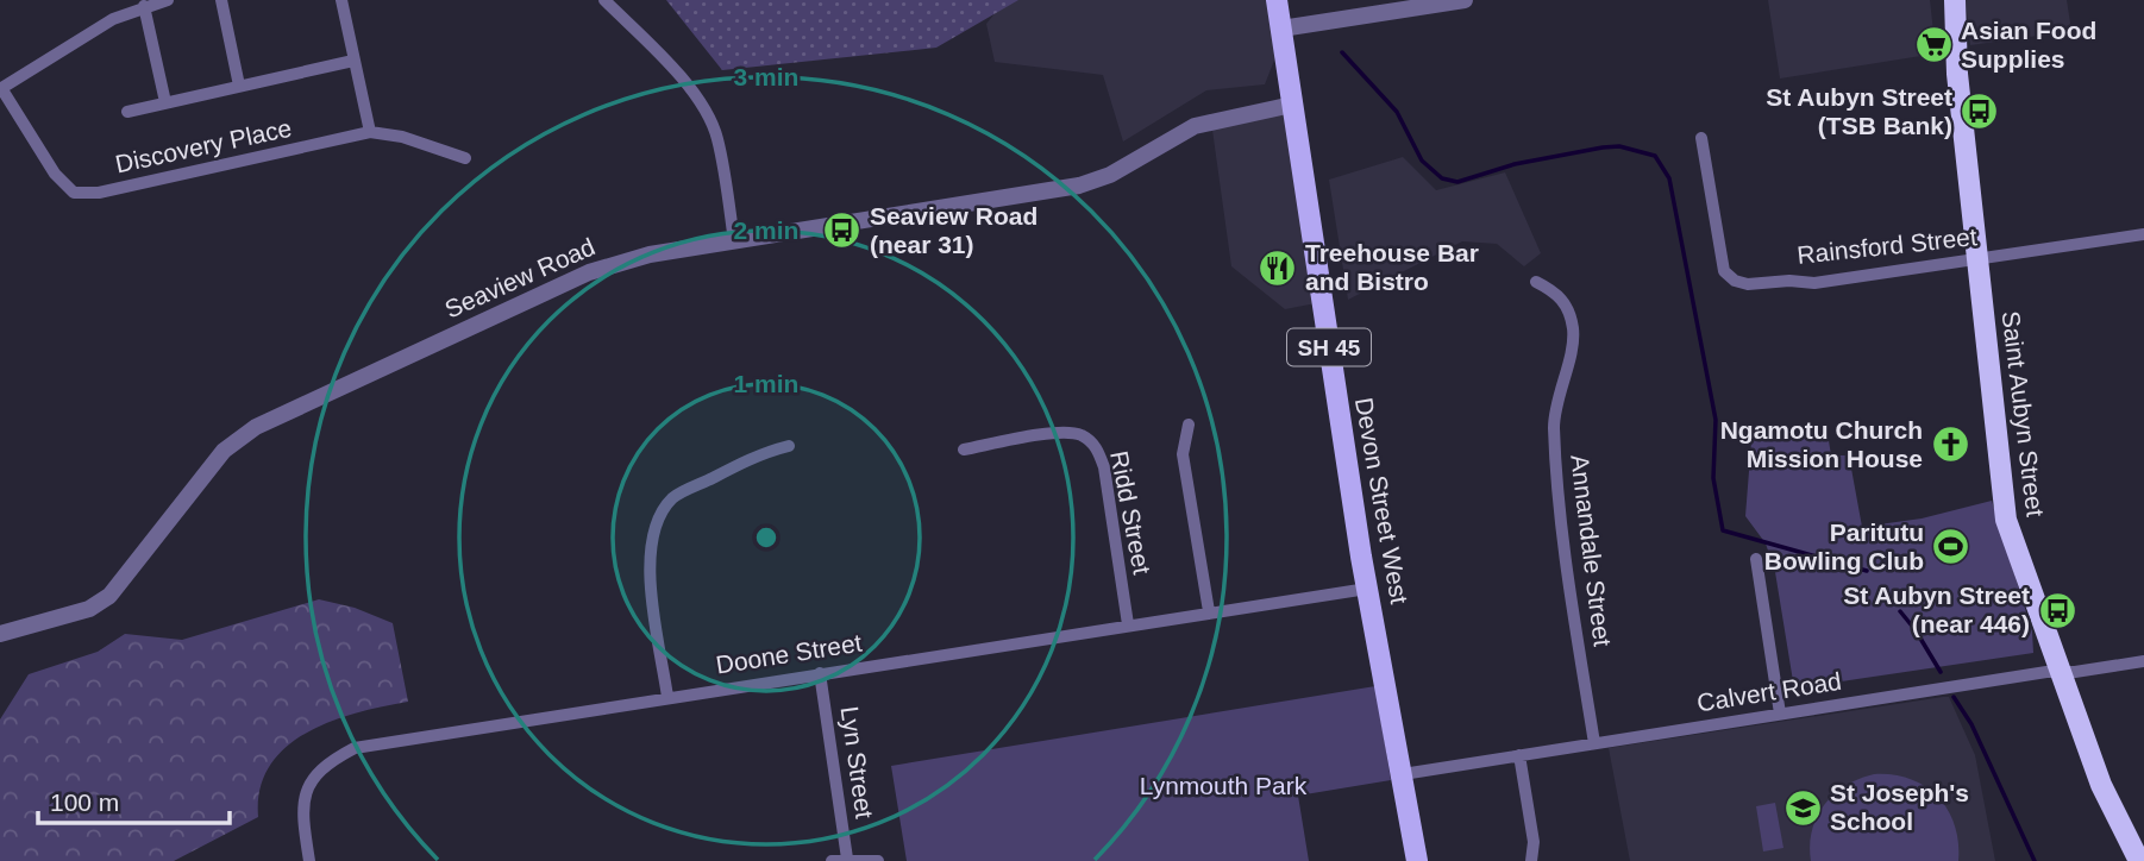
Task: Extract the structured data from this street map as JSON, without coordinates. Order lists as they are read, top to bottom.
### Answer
{
  "streets": {
    "highway": ["Saint Aubyn Street"],
    "main road": ["SH 45", "Devon Street West"],
    "street": [
      "Discovery Place",
      "Rainsford Street",
      "Seaview Road",
      "Ridd Street",
      "Annandale Street",
      "Doone Street",
      "Calvert Road",
      "Lyn Street"
    ]
  },
  "crossings": [
    ["Rainsford Street", "Saint Aubyn Street"],
    ["Seaview Road", "Devon Street West"],
    ["Saint Aubyn Street", "Calvert Road"],
    ["Devon Street West", "Doone Street"],
    ["Devon Street West", "Calvert Road"],
    ["Ridd Street", "Doone Street"],
    ["Annandale Street", "Calvert Road"],
    ["Doone Street", "Lyn Street"]
  ],
  "parks": ["Lynmouth Park"],
  "places": {
    "supermarket": ["Asian Food Supplies"],
    "bus stop": ["St Aubyn Street (TSB Bank)", "Seaview Road (near 31)", "St Aubyn Street (near 446)"],
    "restaurant": ["Treehouse Bar and Bistro"],
    "church": ["Ngamotu Church Mission House"],
    "sports": ["Paritutu Bowling Club"],
    "school or university": ["St Joseph's School"]
  },
  "scale_bar": "100 m",
  "rings": ["3 min", "2 min", "1 min"]
}
